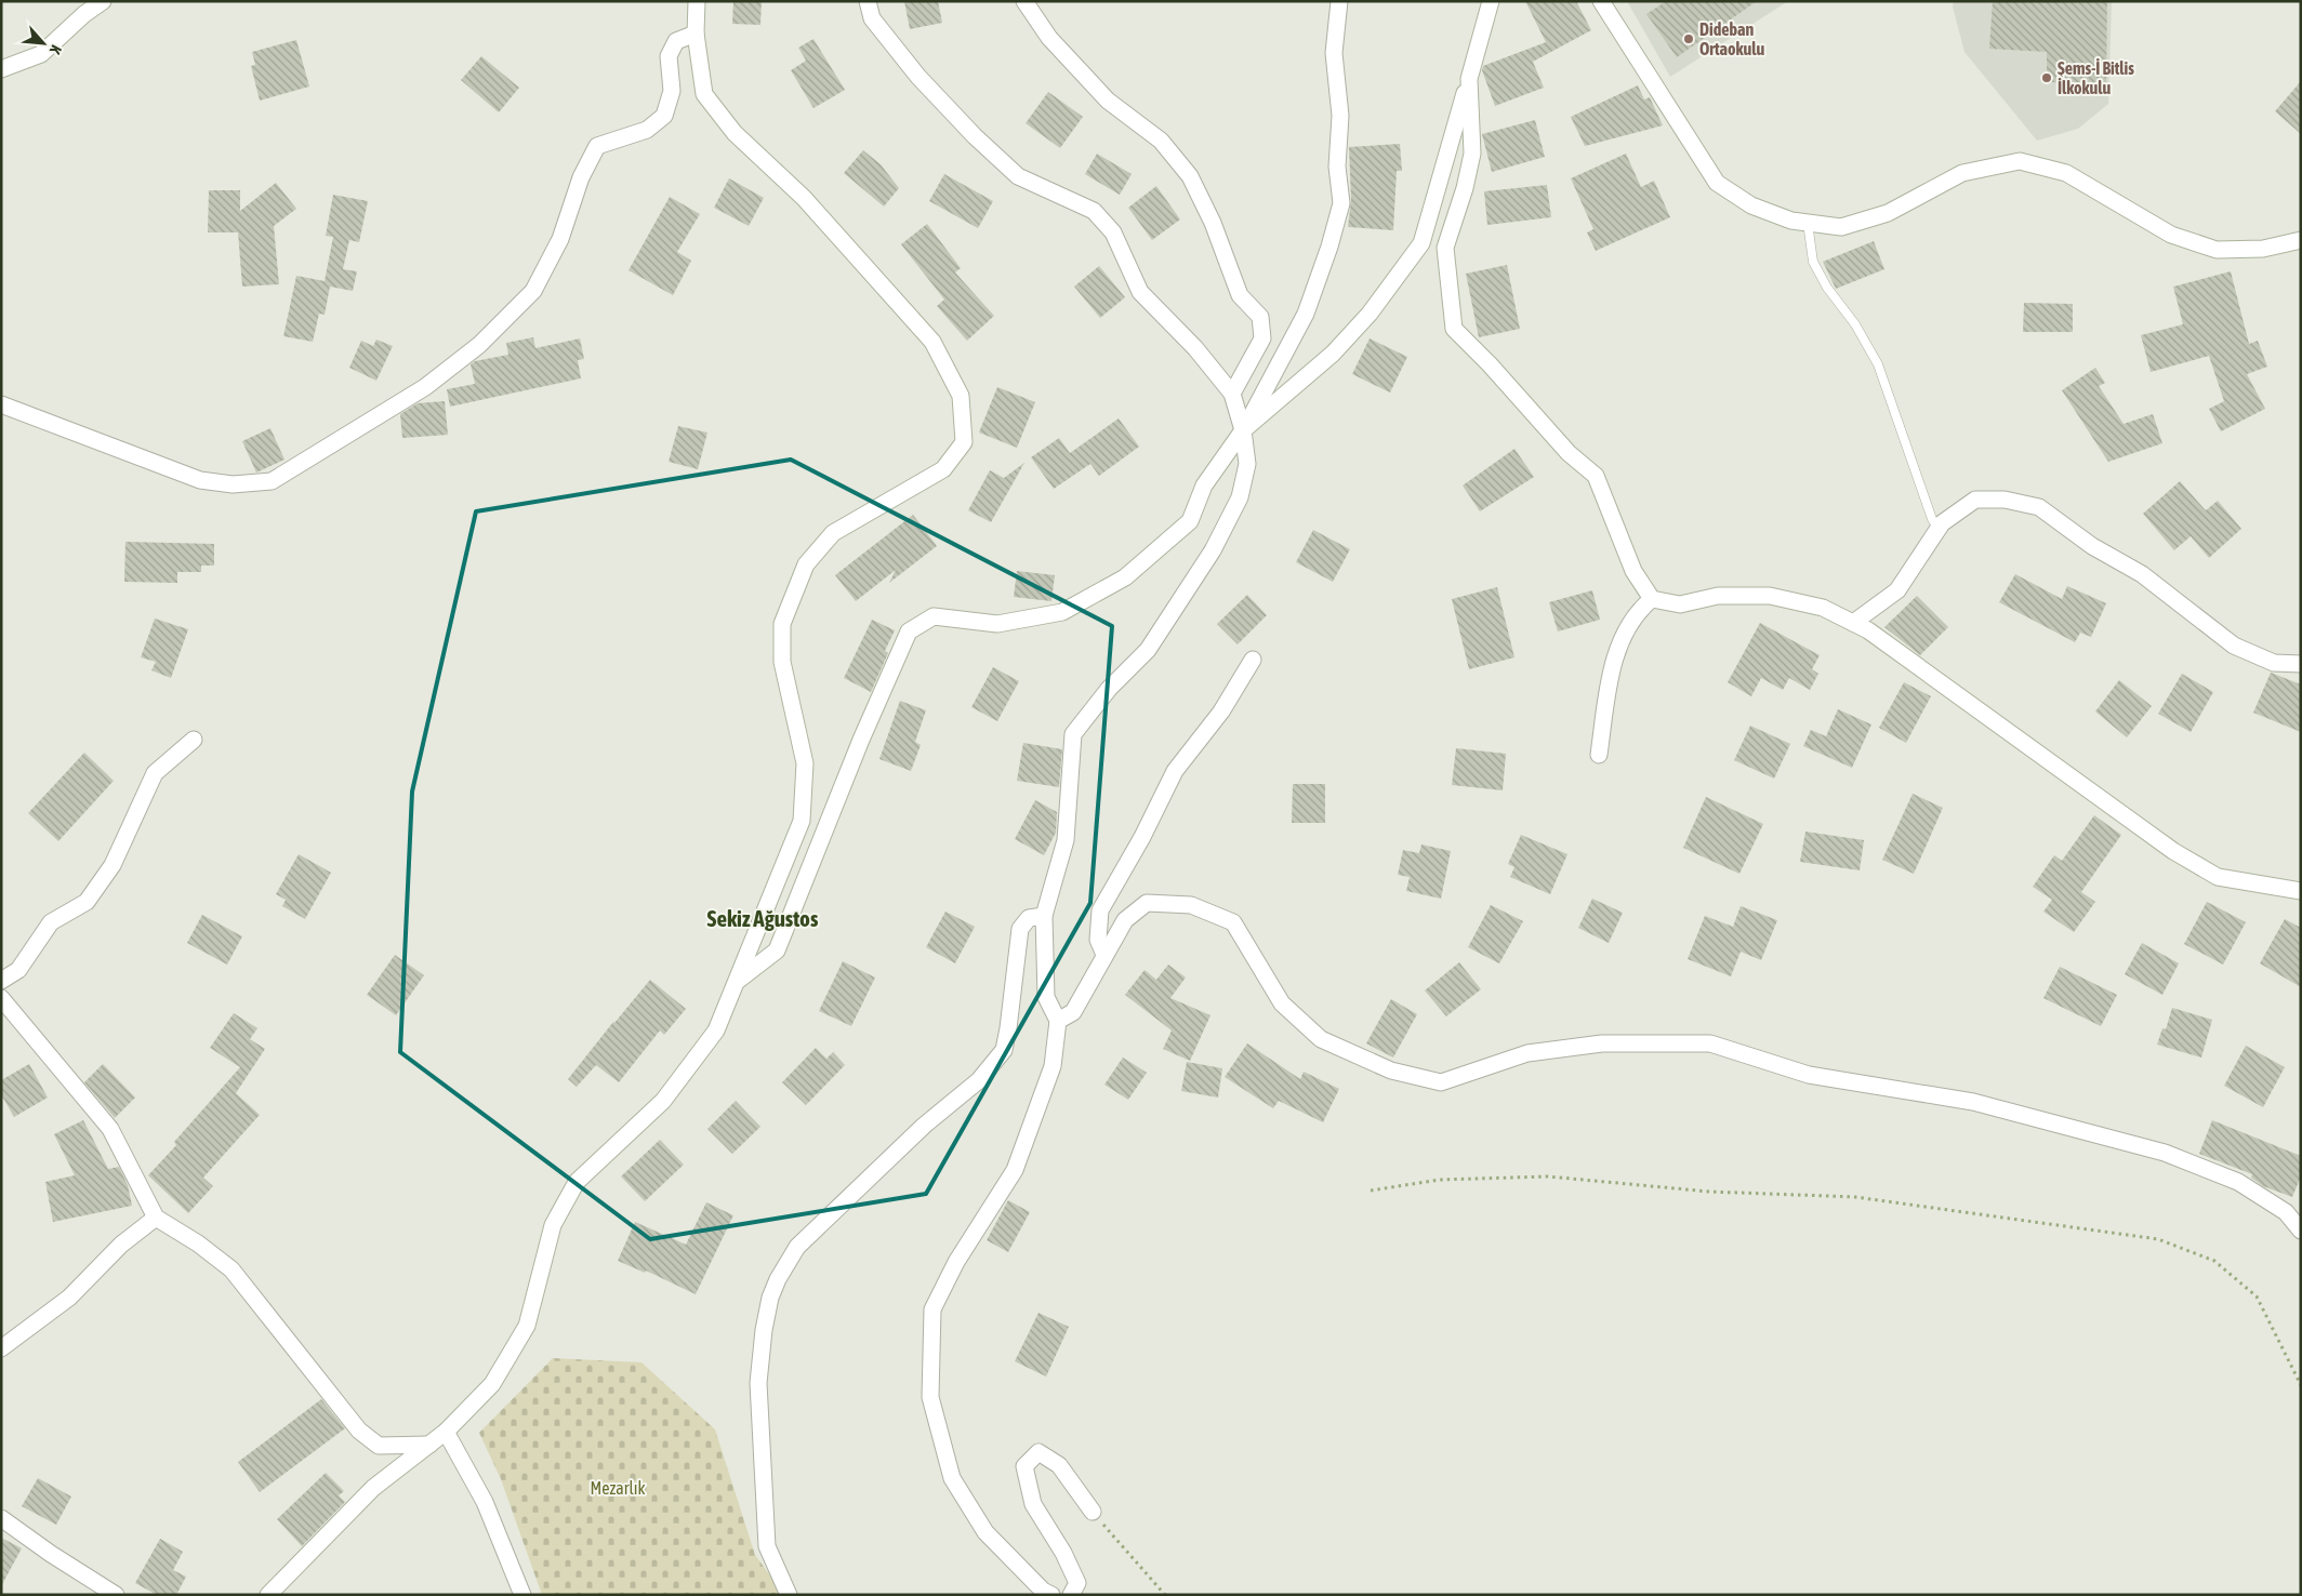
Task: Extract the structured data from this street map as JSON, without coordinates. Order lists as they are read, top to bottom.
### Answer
{
  "districts": ["Sekiz Ağustos"],
  "parks": ["Mezarlık"],
  "places": ["Dideban Ortaokulu", "Şems-İ Bitlis İlkokulu"],
  "north": "bottom right"
}
